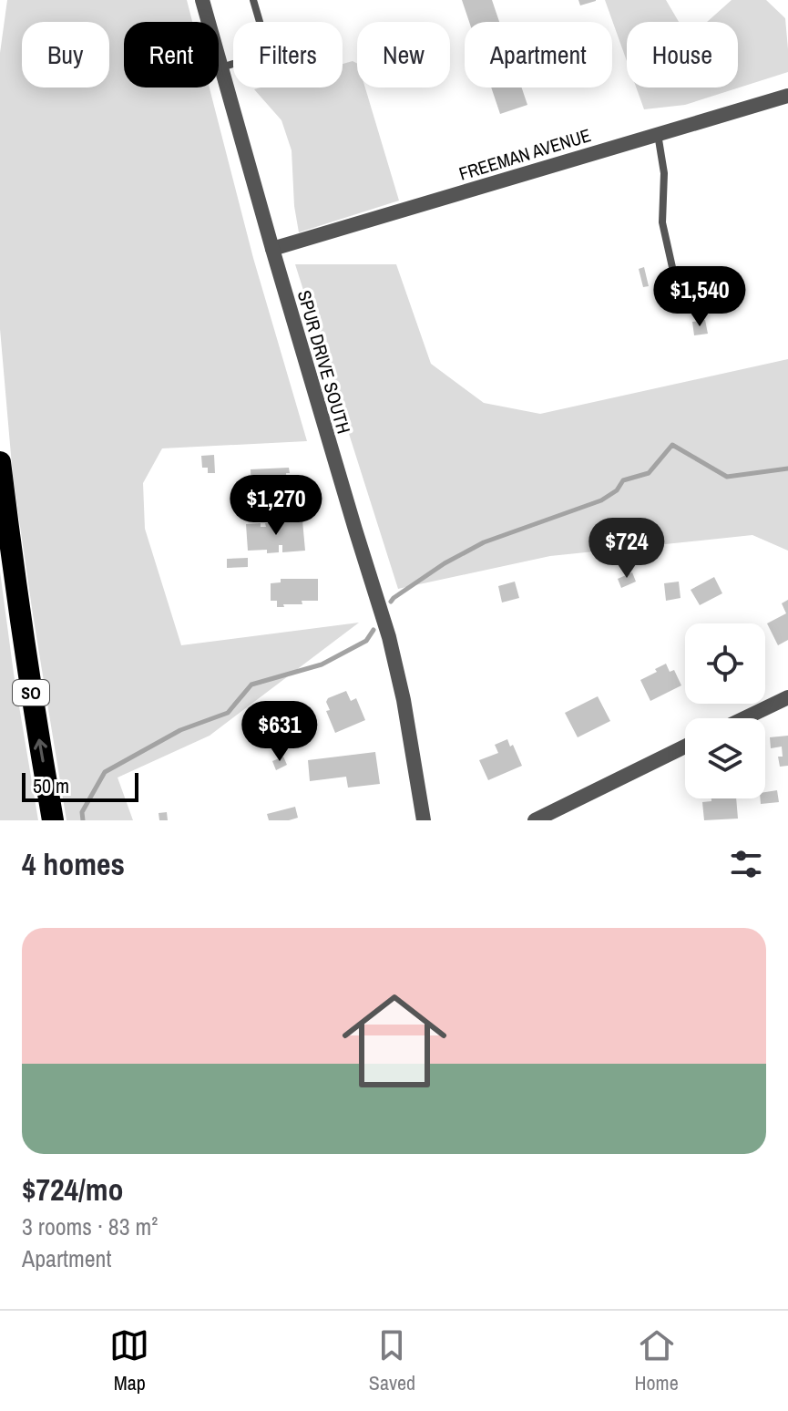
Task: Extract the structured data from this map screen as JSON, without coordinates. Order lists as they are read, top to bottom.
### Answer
{
  "streets": {
    "highway": ["SO"],
    "street": ["FREEMAN AVENUE", "SPUR DRIVE SOUTH"]
  },
  "crossings": [
    ["FREEMAN AVENUE", "SPUR DRIVE SOUTH"]
  ],
  "scale_bar": "50 m",
  "page": {
    "chip": [
      "Buy",
      "Rent",
      "Filters",
      "New",
      "Apartment",
      "House"
    ],
    "price": [
      "$1,540",
      "$1,270",
      "$724",
      "$631"
    ],
    "scale": "50 m",
    "heading": "4 homes",
    "list": [
      {
        "name": "$724/mo",
        "note": "3 rooms · 83 m² · Apartment"
      }
    ],
    "tabs": ["Map", "Saved", "Home"]
  }
}
